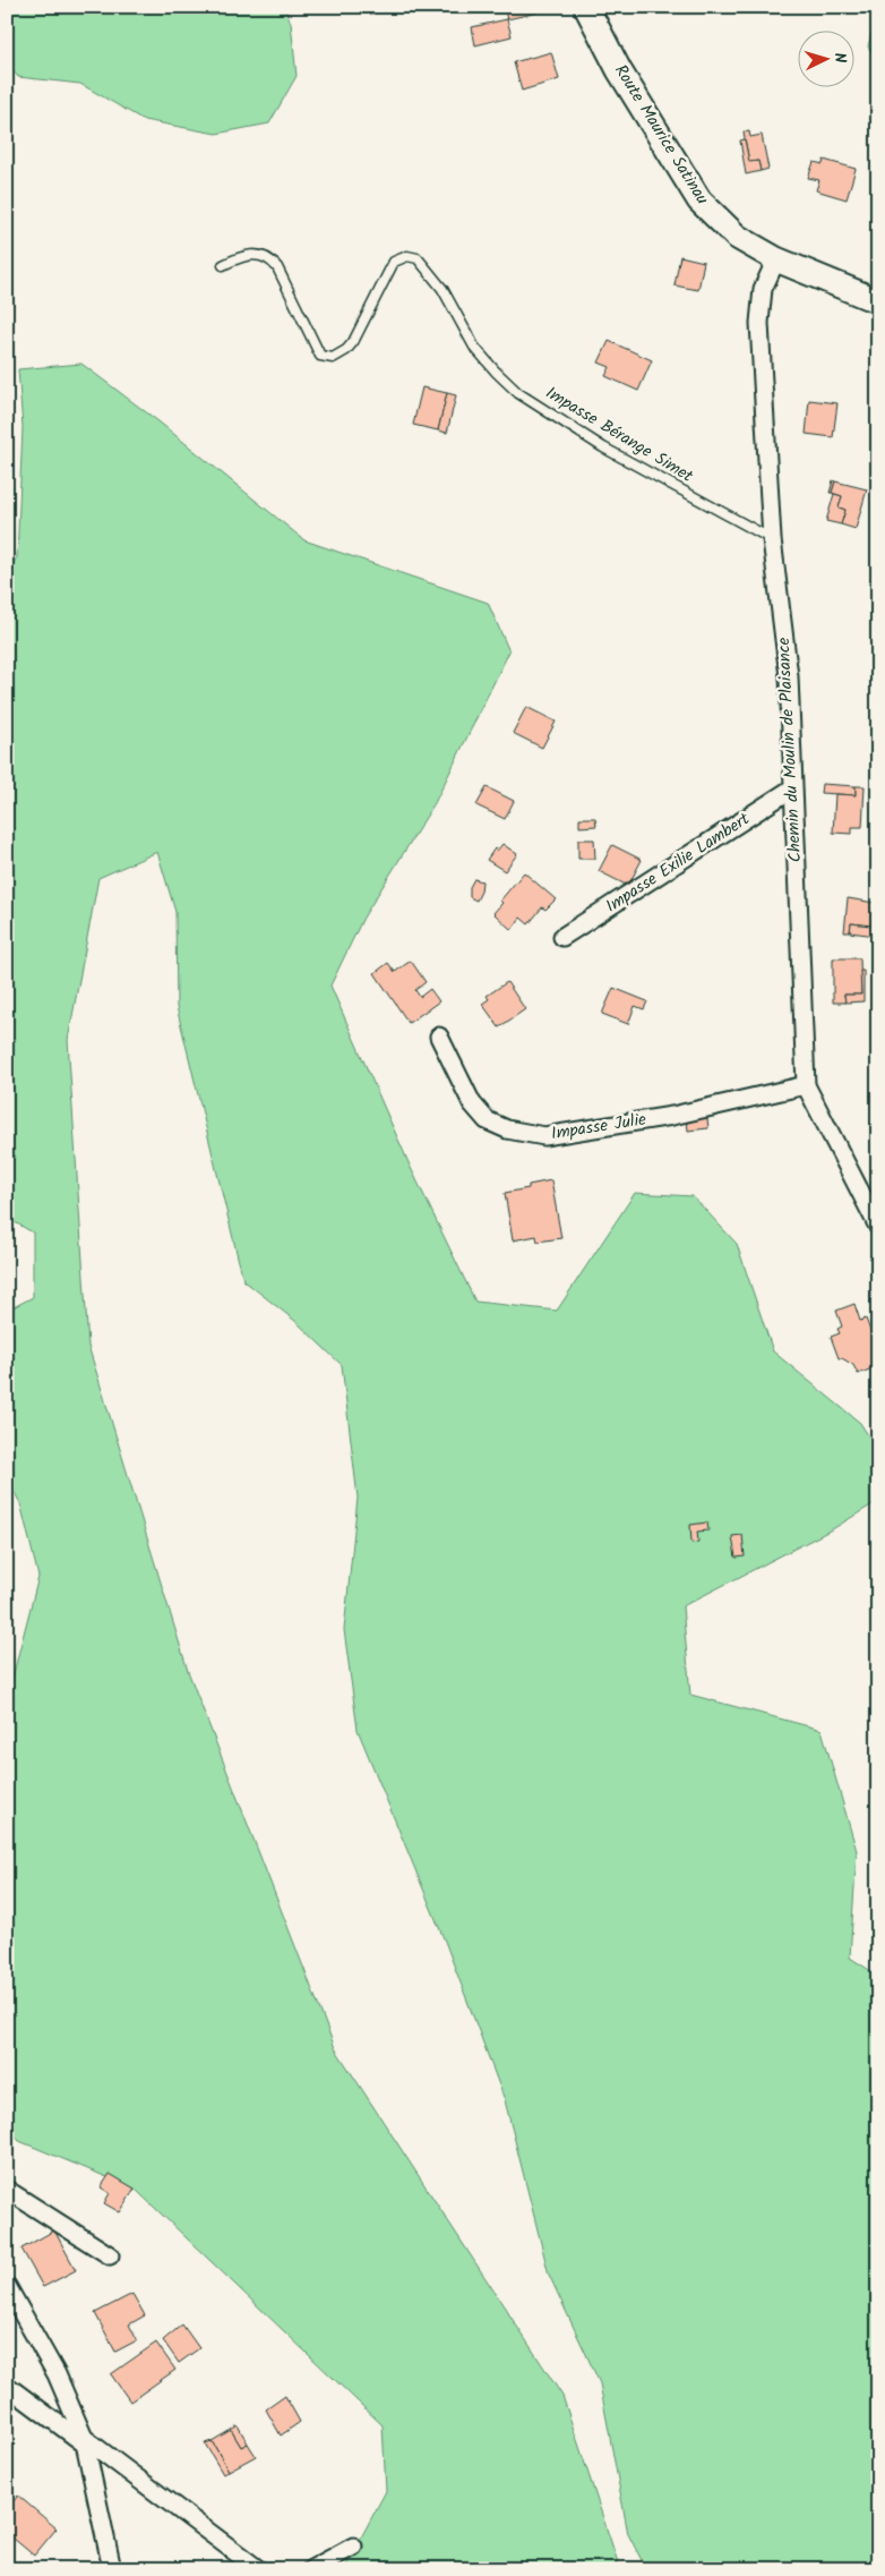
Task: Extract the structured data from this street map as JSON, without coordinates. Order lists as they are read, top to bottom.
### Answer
{
  "streets": {
    "main road": ["Route Maurice Satinau"],
    "street": ["Chemin du Moulin de Plaisance", "Impasse Exilie Lambert", "Impasse Julie"],
    "lane": ["Impasse Bérange Simet"]
  },
  "crossings": [
    ["Route Maurice Satinau", "Chemin du Moulin de Plaisance"],
    ["Impasse Bérange Simet", "Chemin du Moulin de Plaisance"],
    ["Chemin du Moulin de Plaisance", "Impasse Exilie Lambert"],
    ["Chemin du Moulin de Plaisance", "Impasse Julie"]
  ],
  "north": "right"
}
